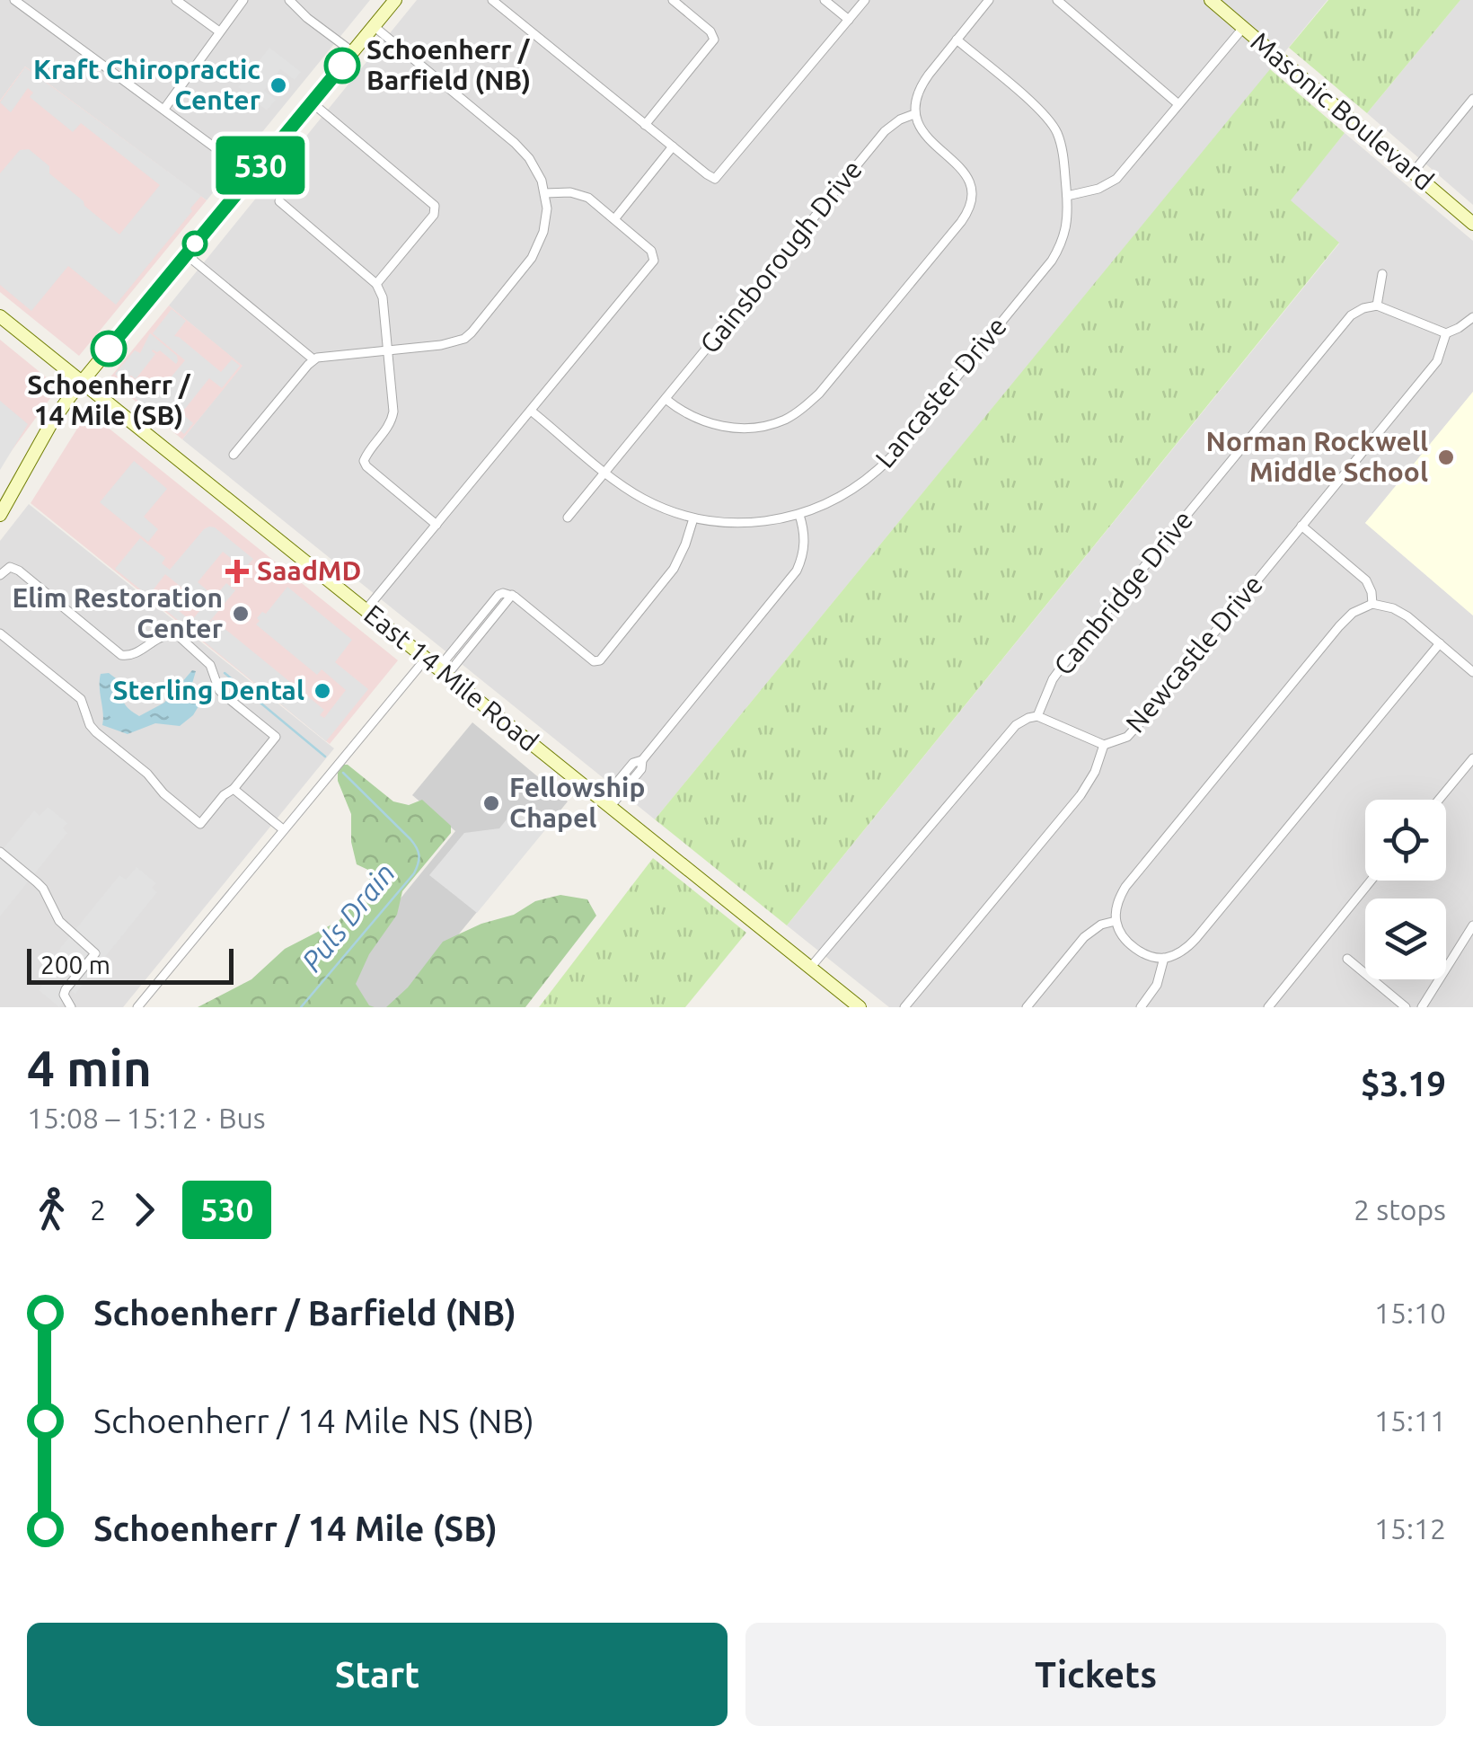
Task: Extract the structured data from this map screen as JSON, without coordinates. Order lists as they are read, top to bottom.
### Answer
{
  "streets": {
    "main road": ["Masonic Boulevard", "East 14 Mile Road"],
    "street": [
      "Gainsborough Drive",
      "Lancaster Drive",
      "Cambridge Drive",
      "Newcastle Drive"
    ]
  },
  "crossings": [
    ["Gainsborough Drive", "Lancaster Drive"]
  ],
  "water": ["Puls Drain"],
  "places": {
    "other": [
      "Schoenherr / Barfield (NB)",
      "Kraft Chiropractic Center",
      "Schoenherr / 14 Mile (SB)",
      "Norman Rockwell Middle School",
      "Elim Restoration Center",
      "Sterling Dental",
      "Fellowship Chapel"
    ],
    "health": ["SaadMD"]
  },
  "lines": ["bus line 530"],
  "scale_bar": "200 m",
  "page": {
    "on_map": "530",
    "scale": "200 m",
    "heading": ["4 min", "15:08 – 15:12 · Bus", "$3.19"],
    "legs": ["2", "530", "2 stops"],
    "list": [
      {
        "name": "Schoenherr / Barfield (NB)",
        "value": "15:10"
      },
      {
        "name": "Schoenherr / 14 Mile NS (NB)",
        "value": "15:11"
      },
      {
        "name": "Schoenherr / 14 Mile (SB)",
        "value": "15:12"
      }
    ],
    "buttons": ["Start", "Tickets"]
  }
}
